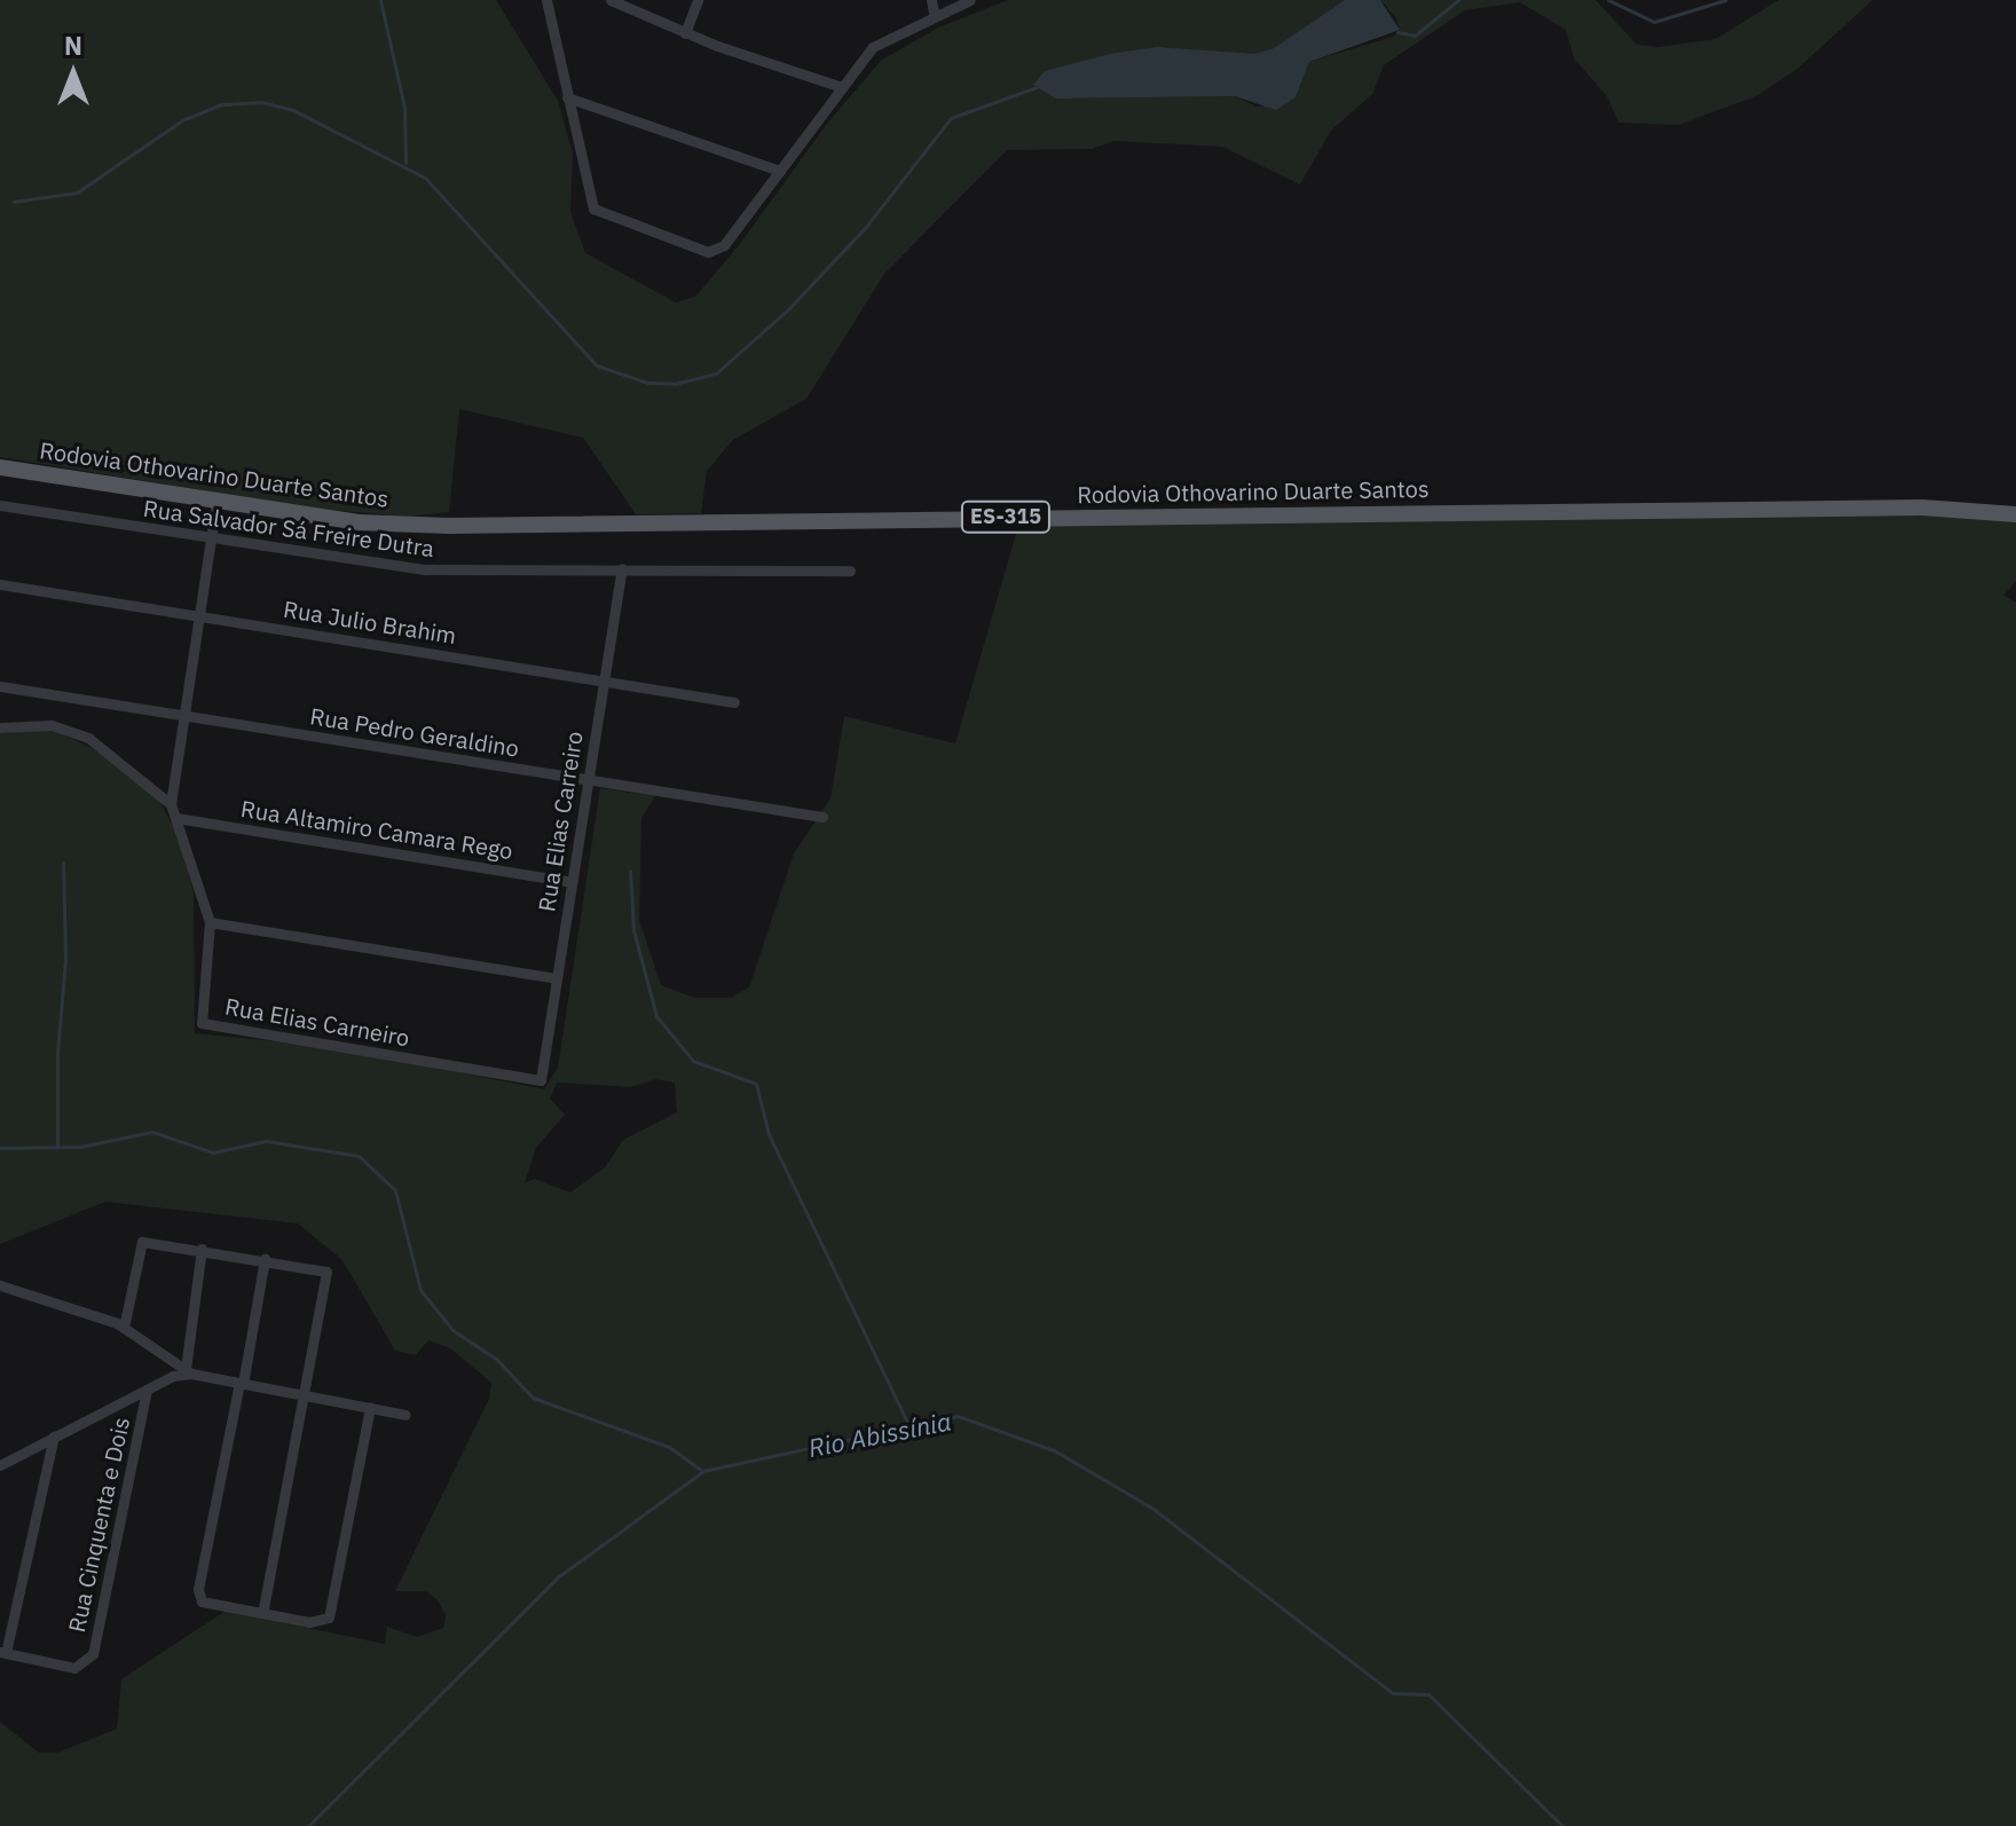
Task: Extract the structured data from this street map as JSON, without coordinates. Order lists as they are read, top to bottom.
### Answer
{
  "streets": {
    "main road": ["Rodovia Othovarino Duarte Santos", "ES-315"],
    "street": [
      "Rua Salvador Sá Freire Dutra",
      "Rua Julio Brahim",
      "Rua Pedro Geraldino",
      "Rua Elias Carreiro",
      "Rua Altamiro Camara Rego",
      "Rua Elias Carneiro",
      "Rua Cinquenta e Dois"
    ]
  },
  "crossings": [
    ["Rua Salvador Sá Freire Dutra", "Rua Elias Carreiro"],
    ["Rua Julio Brahim", "Rua Elias Carreiro"],
    ["Rua Pedro Geraldino", "Rua Elias Carreiro"],
    ["Rua Elias Carreiro", "Rua Altamiro Camara Rego"],
    ["Rua Elias Carreiro", "Rua Elias Carneiro"],
    ["Rua Altamiro Camara Rego", "Rua Elias Carneiro"]
  ],
  "water": ["Rio Abissínia"],
  "north": "top"
}
